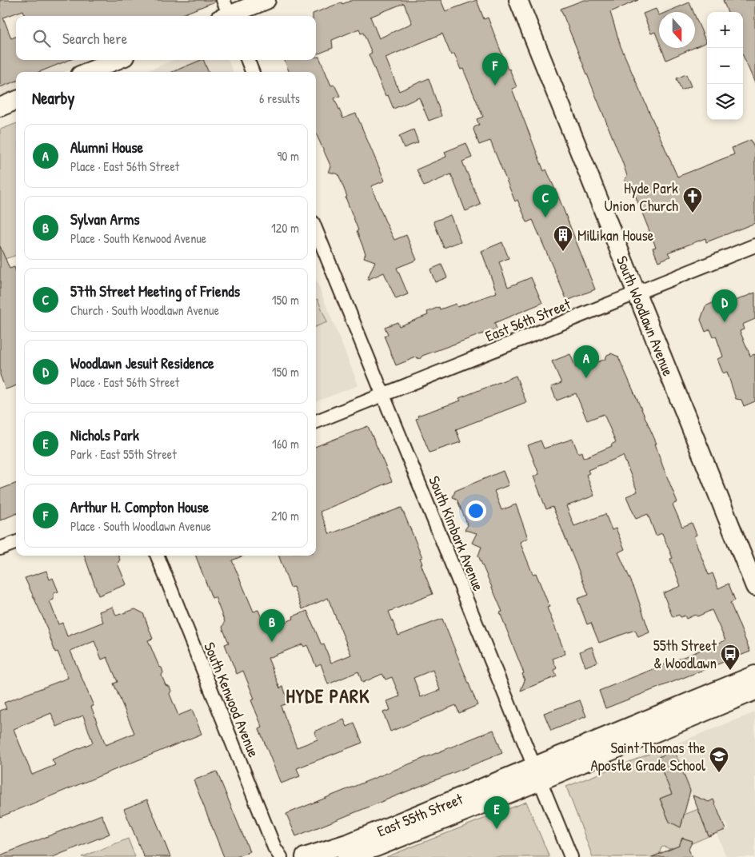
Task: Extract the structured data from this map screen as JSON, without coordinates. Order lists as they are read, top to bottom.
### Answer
{
  "streets": {
    "street": [
      "South Woodlawn Avenue",
      "East 56th Street",
      "South Kimbark Avenue",
      "South Kenwood Avenue",
      "East 55th Street"
    ]
  },
  "crossings": [
    ["South Woodlawn Avenue", "East 56th Street"],
    ["East 56th Street", "South Kimbark Avenue"],
    ["South Kimbark Avenue", "East 55th Street"]
  ],
  "districts": ["HYDE PARK"],
  "places": {
    "church": ["Hyde Park Union Church"],
    "building": ["Millikan House"],
    "bus stop": ["55th Street & Woodlawn"],
    "school or university": ["Saint Thomas the Apostle Grade School"]
  },
  "north": "bottom",
  "page": {
    "map_buttons": ["+", "−"],
    "search": "Search here",
    "pins": [
      "F",
      "C",
      "D",
      "A",
      "B",
      "E"
    ],
    "heading": ["Nearby", "6 results"],
    "list": [
      {
        "mark": "A",
        "name": "Alumni House",
        "note": "Place · East 56th Street",
        "value": "90 m"
      },
      {
        "mark": "B",
        "name": "Sylvan Arms",
        "note": "Place · South Kenwood Avenue",
        "value": "120 m"
      },
      {
        "mark": "C",
        "name": "57th Street Meeting of Friends",
        "note": "Church · South Woodlawn Avenue",
        "value": "150 m"
      },
      {
        "mark": "D",
        "name": "Woodlawn Jesuit Residence",
        "note": "Place · East 56th Street",
        "value": "150 m"
      },
      {
        "mark": "E",
        "name": "Nichols Park",
        "note": "Park · East 55th Street",
        "value": "160 m"
      },
      {
        "mark": "F",
        "name": "Arthur H. Compton House",
        "note": "Place · South Woodlawn Avenue",
        "value": "210 m"
      }
    ]
  }
}
